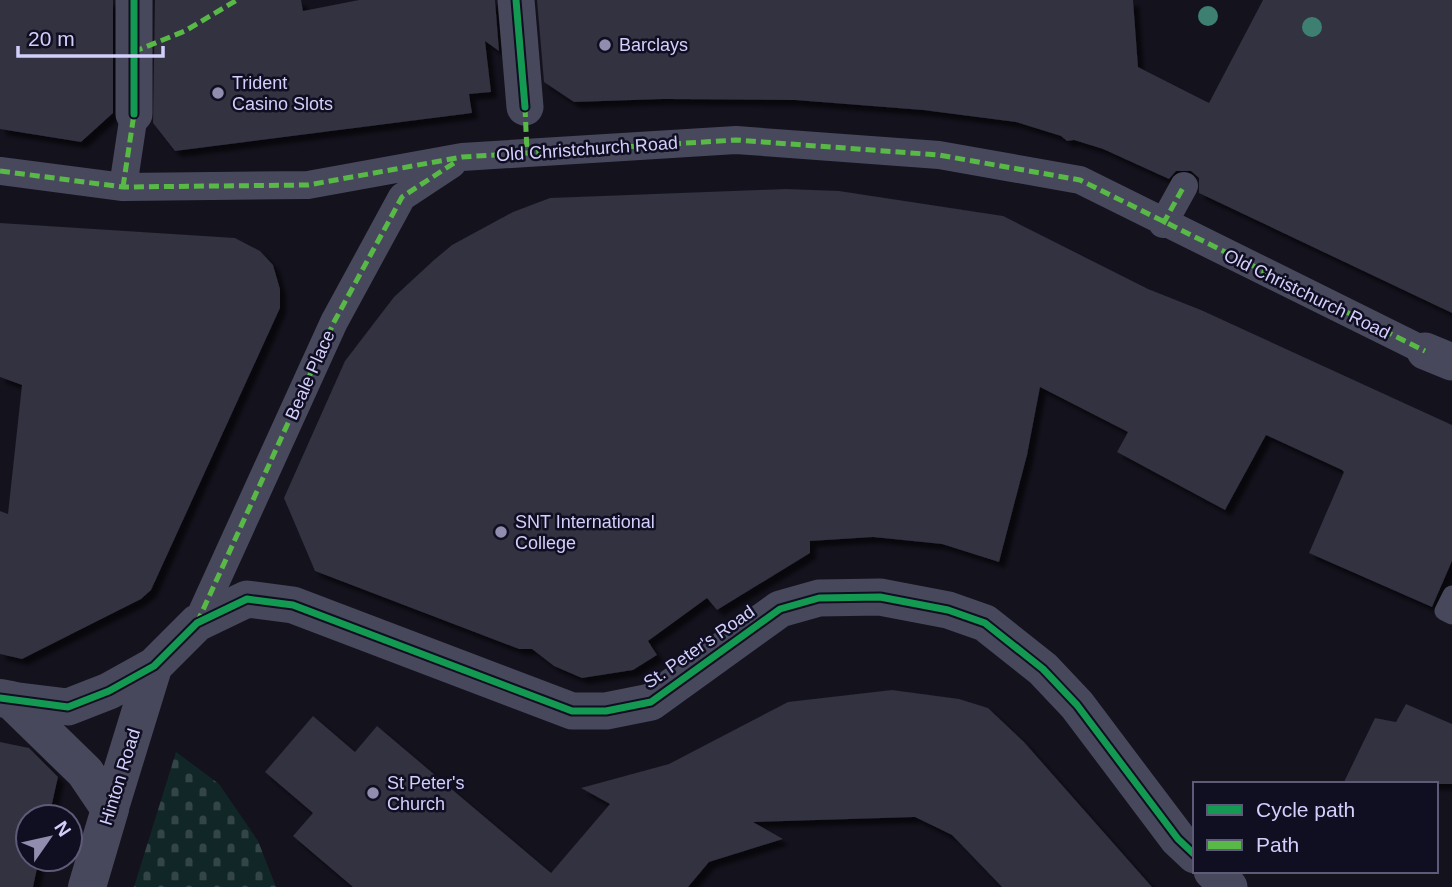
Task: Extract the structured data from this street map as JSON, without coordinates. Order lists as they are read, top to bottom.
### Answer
{
  "streets": {
    "street": [
      "Old Christchurch Road",
      "Beale Place",
      "St. Peter's Road",
      "Hinton Road"
    ]
  },
  "crossings": [
    ["Old Christchurch Road", "Beale Place"],
    ["Beale Place", "St. Peter's Road"],
    ["St. Peter's Road", "Hinton Road"]
  ],
  "places": [
    "Barclays",
    "Trident Casino Slots",
    "SNT International College",
    "St Peter's Church"
  ],
  "legend": ["Cycle path", "Path"],
  "scale_bar": "20 m",
  "north": "top right"
}
